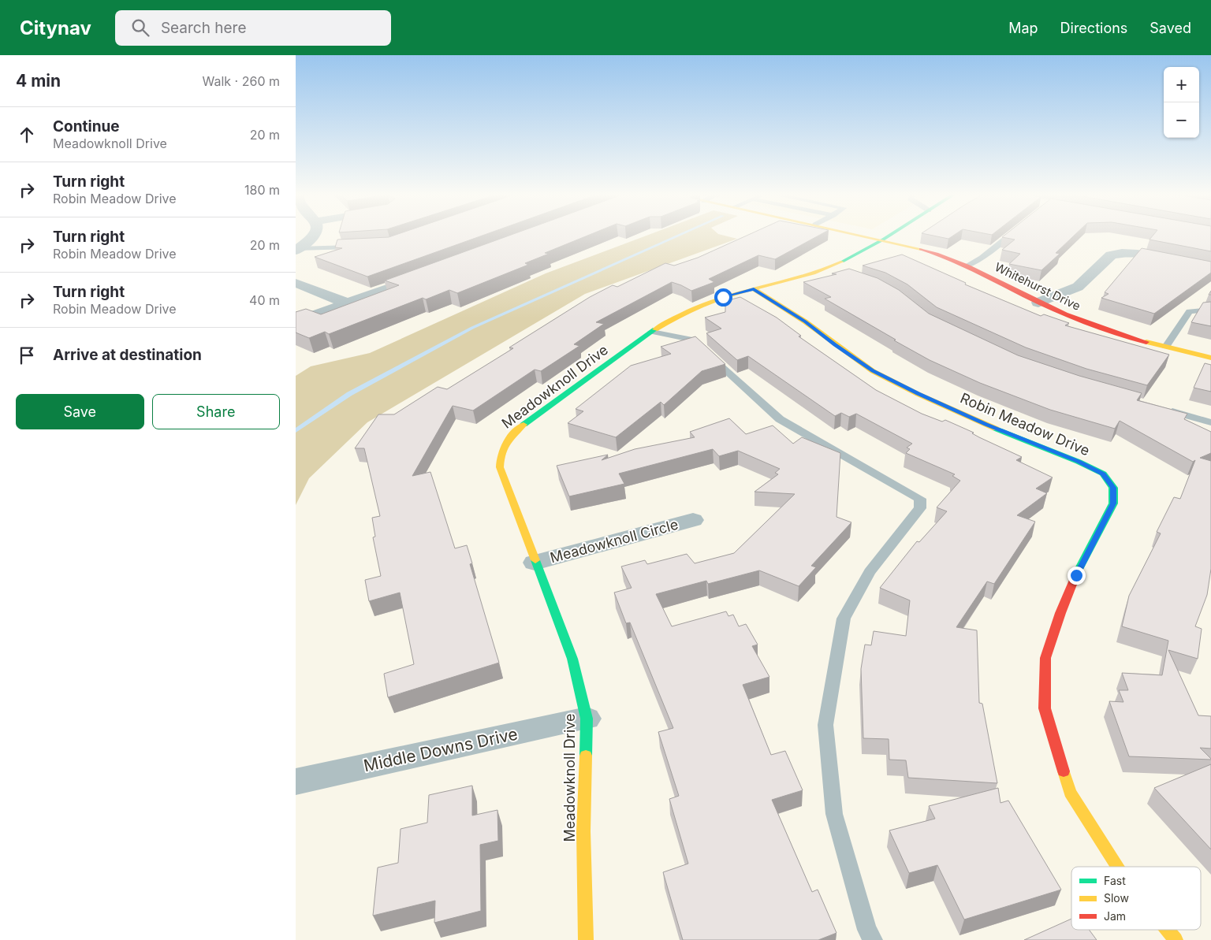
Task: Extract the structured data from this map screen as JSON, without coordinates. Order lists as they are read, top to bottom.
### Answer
{
  "streets": {
    "street": [
      "Whitehurst Drive",
      "Meadowknoll Drive",
      "Robin Meadow Drive",
      "Meadowknoll Circle",
      "Middle Downs Drive"
    ]
  },
  "crossings": [
    ["Whitehurst Drive", "Meadowknoll Drive"],
    ["Meadowknoll Drive", "Robin Meadow Drive"],
    ["Meadowknoll Drive", "Meadowknoll Circle"],
    ["Meadowknoll Drive", "Middle Downs Drive"]
  ],
  "legend": ["Fast", "Slow", "Jam"],
  "page": {
    "header": "Citynav",
    "search": "Search here",
    "nav": ["Map", "Directions", "Saved"],
    "heading": ["4 min", "Walk · 260 m"],
    "map_buttons": ["+", "−"],
    "list": [
      ["Continue", "Meadowknoll Drive", "20 m"],
      ["Turn right", "Robin Meadow Drive", "180 m"],
      ["Turn right", "Robin Meadow Drive", "20 m"],
      ["Turn right", "Robin Meadow Drive", "40 m"],
      "Arrive at destination"
    ],
    "buttons": ["Save", "Share"]
  }
}
